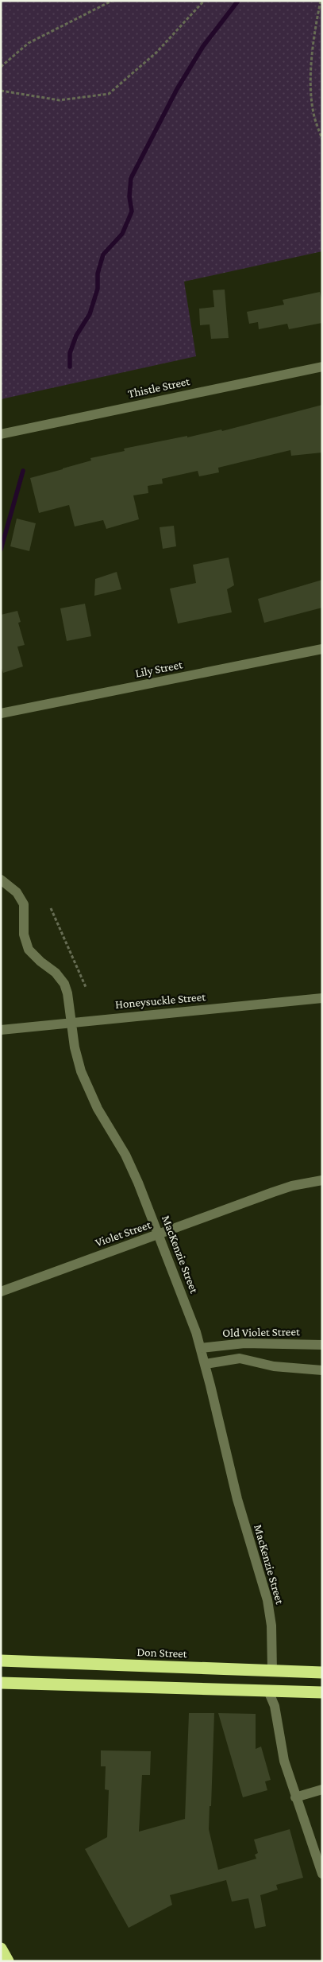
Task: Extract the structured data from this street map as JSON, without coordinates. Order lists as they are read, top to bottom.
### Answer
{
  "streets": {
    "highway": ["Don Street"],
    "street": [
      "Thistle Street",
      "Lily Street",
      "Honeysuckle Street",
      "Violet Street",
      "MacKenzie Street",
      "Old Violet Street"
    ]
  },
  "crossings": [
    ["Honeysuckle Street", "MacKenzie Street"],
    ["Violet Street", "MacKenzie Street"],
    ["MacKenzie Street", "Old Violet Street"],
    ["MacKenzie Street", "Don Street"]
  ]
}
